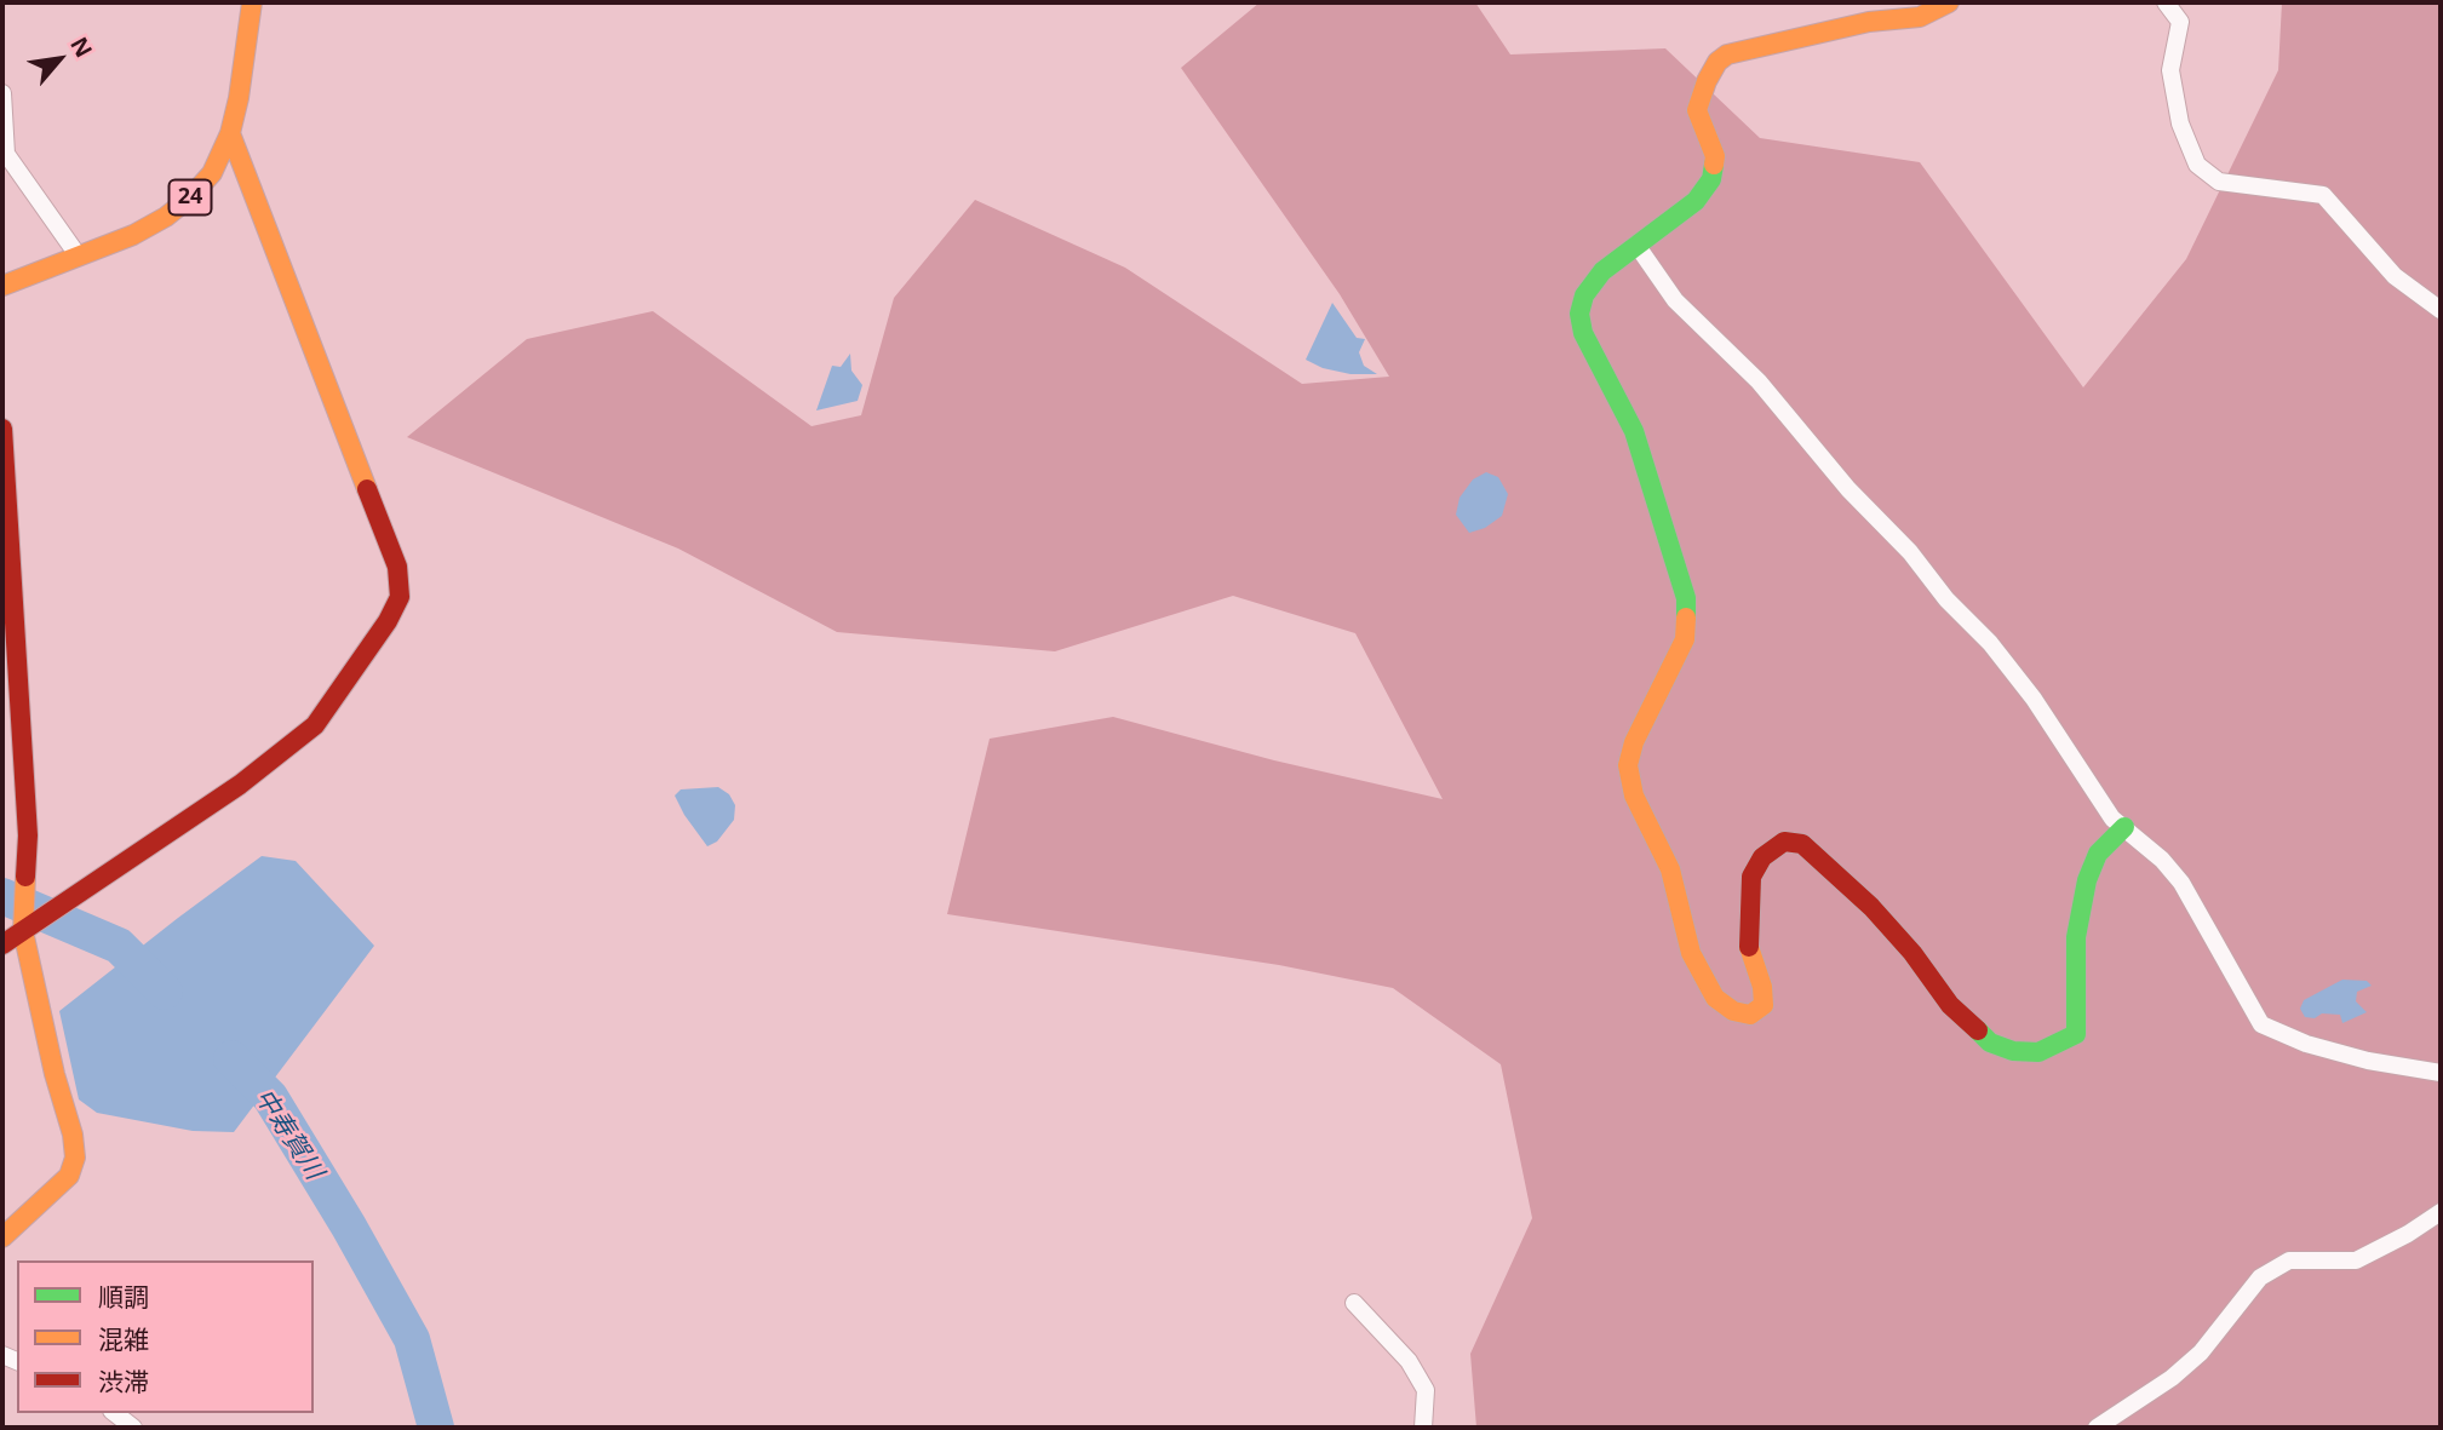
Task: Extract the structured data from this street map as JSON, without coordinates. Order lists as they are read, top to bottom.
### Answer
{
  "streets": {
    "street": ["24"]
  },
  "water": ["中寿賀川"],
  "legend": ["順調", "混雑", "渋滞"],
  "north": "top right"
}
